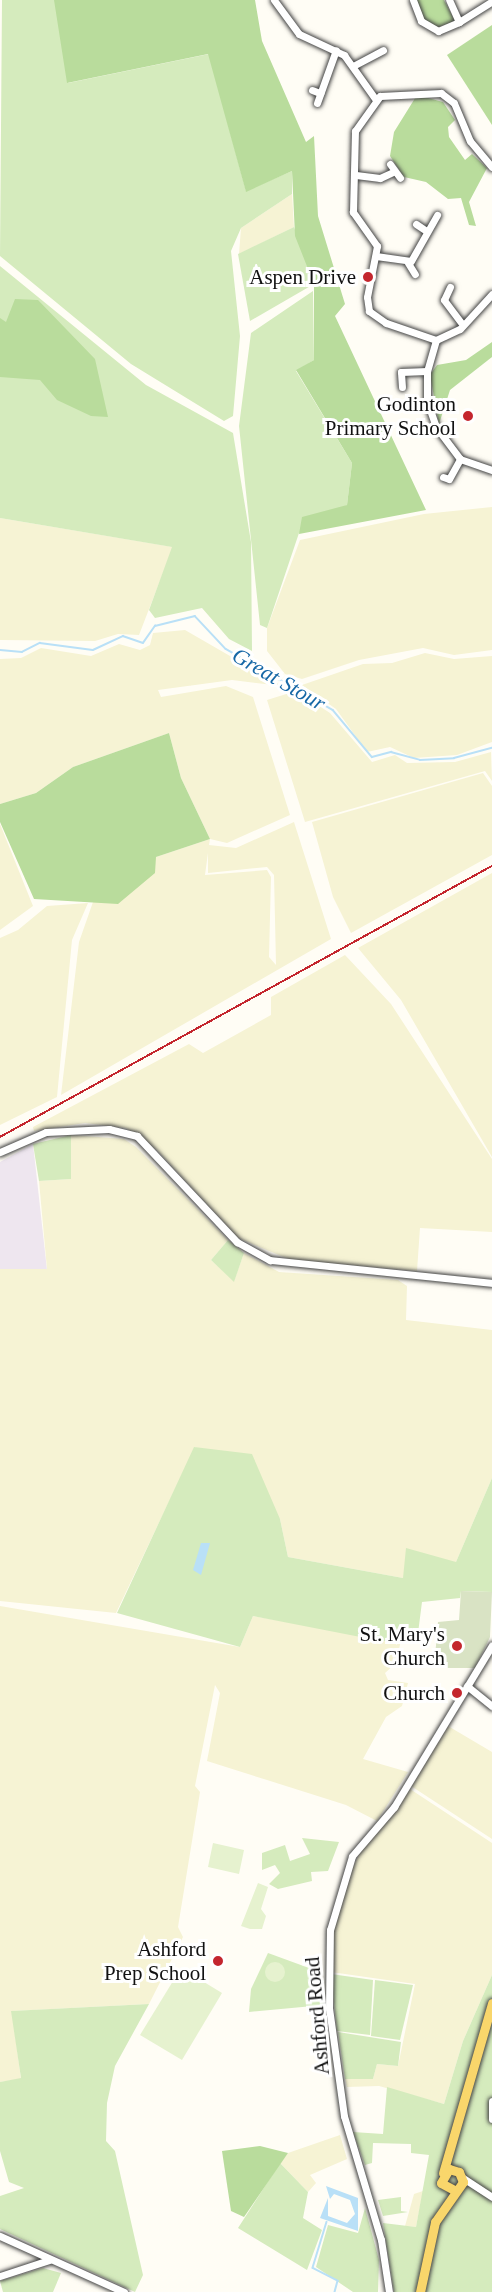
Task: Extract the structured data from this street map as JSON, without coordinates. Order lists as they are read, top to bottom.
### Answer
{
  "streets": {
    "street": ["Ashford Road"]
  },
  "water": ["Great Stour"],
  "places": [
    "Aspen Drive",
    "Godinton Primary School",
    "St. Mary's Church",
    "Church",
    "Ashford Prep School"
  ]
}
